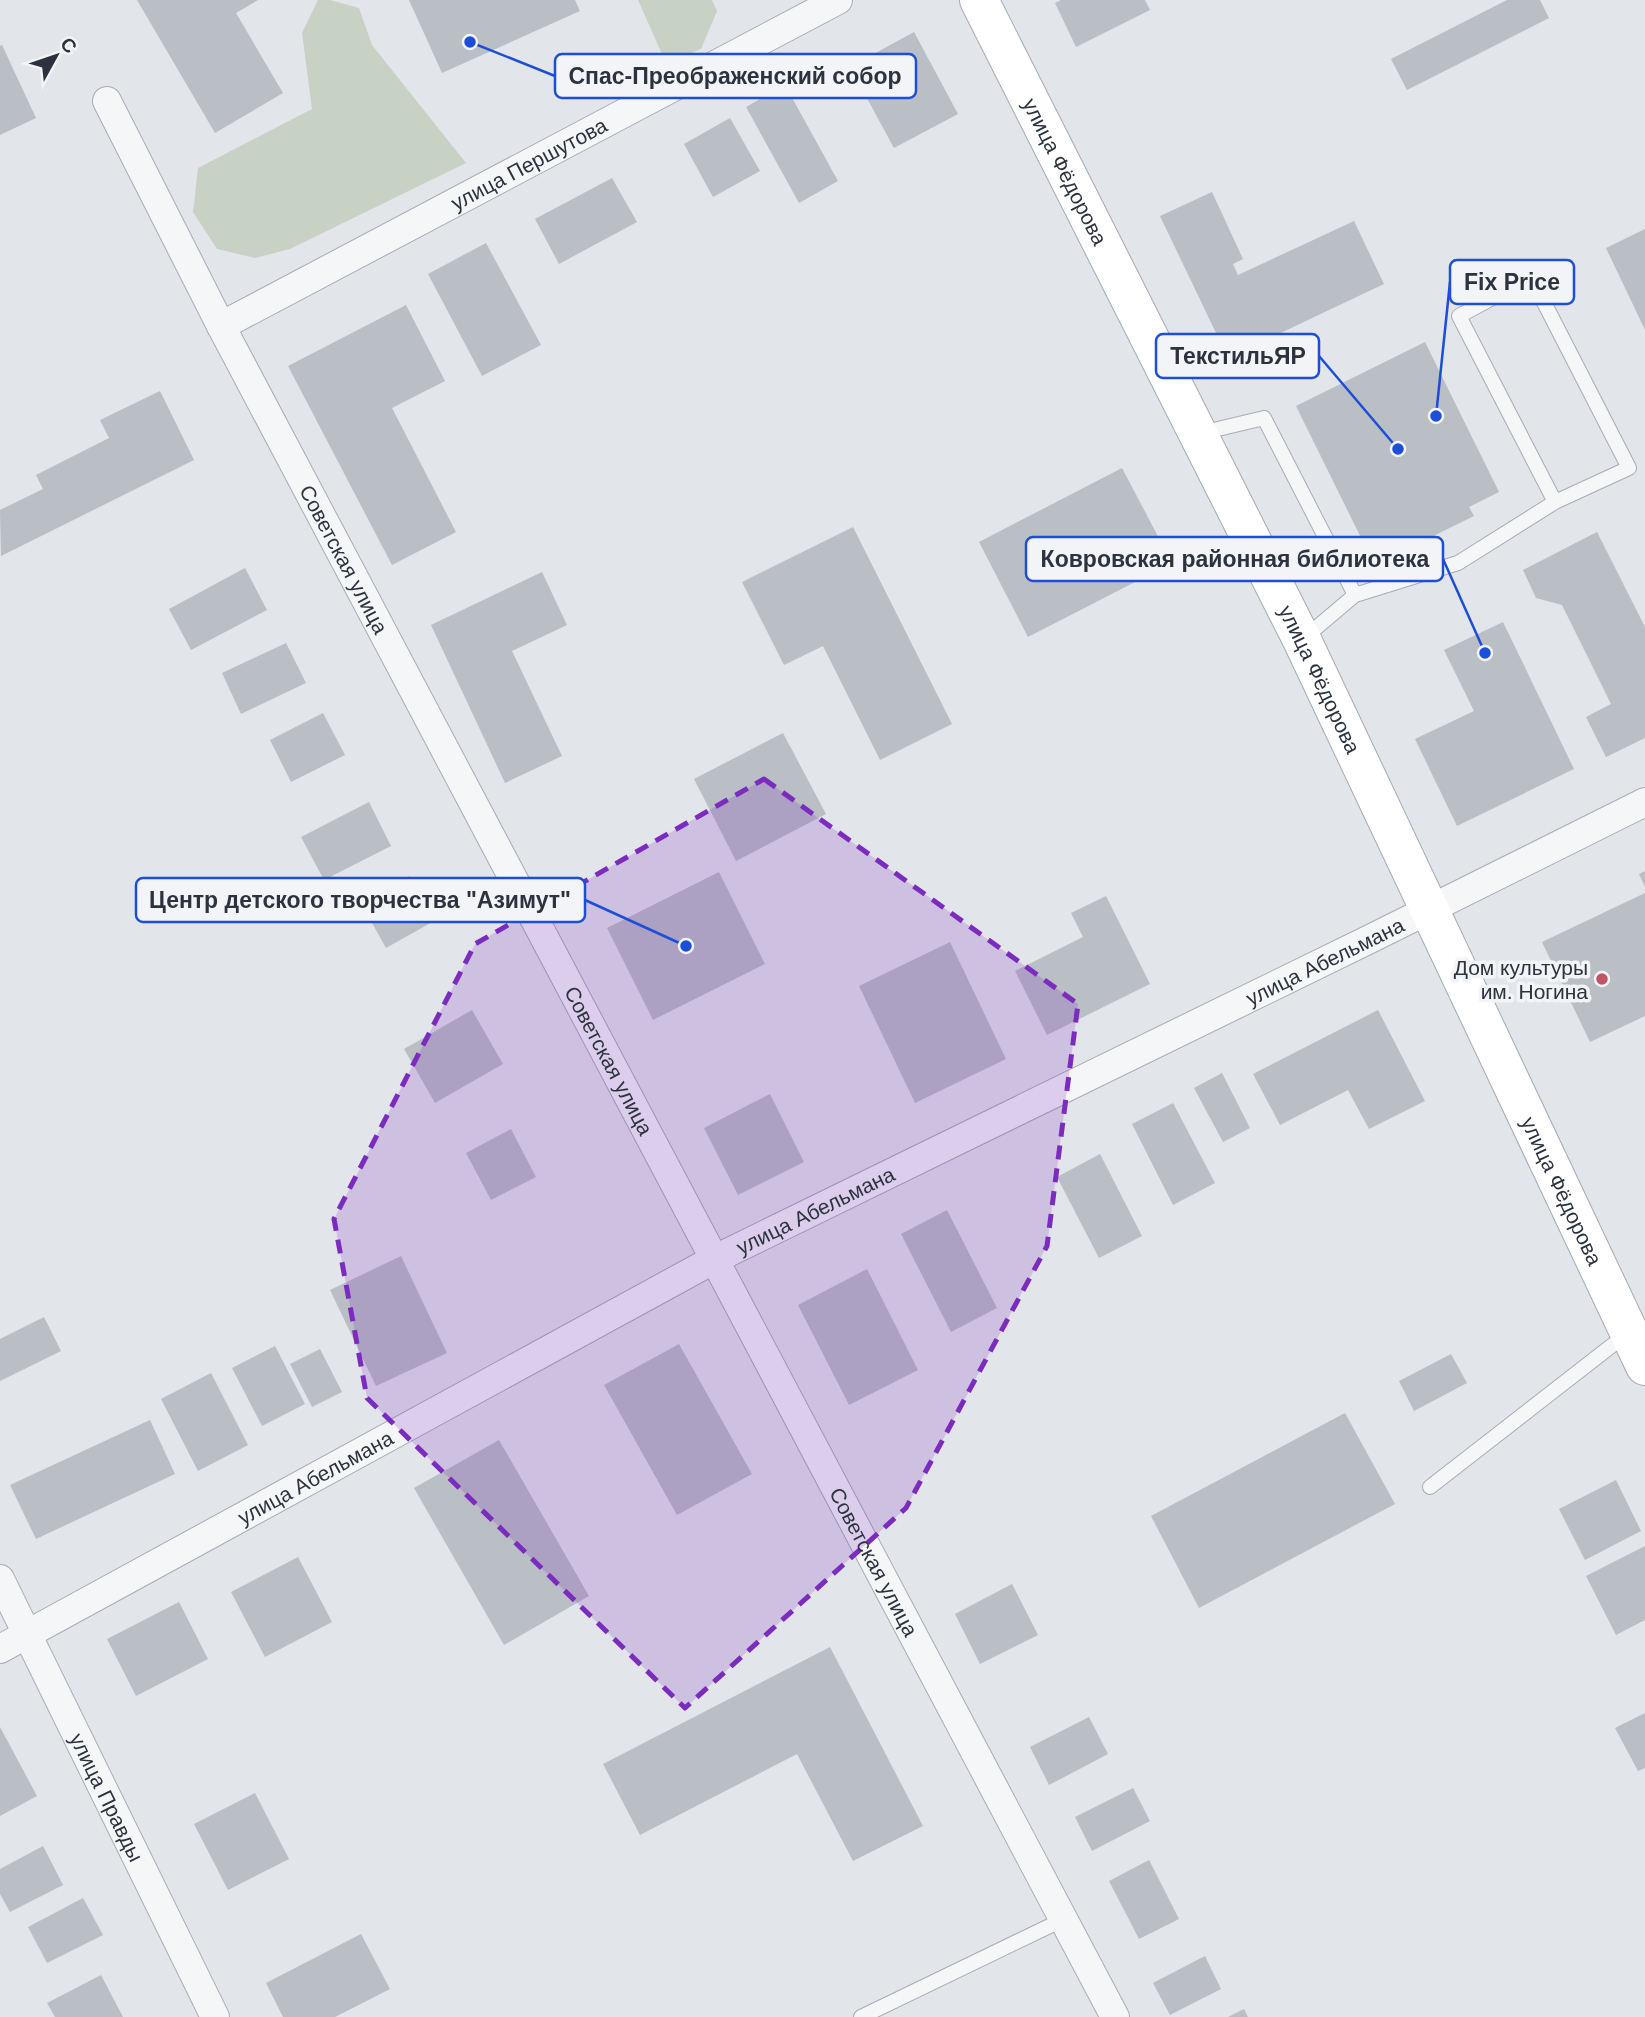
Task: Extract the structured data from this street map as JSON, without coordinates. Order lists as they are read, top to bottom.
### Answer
{
  "streets": {
    "main road": ["улица Фёдорова"],
    "street": [
      "улица Першутова",
      "Советская улица",
      "улица Абельмана",
      "улица Правды"
    ]
  },
  "crossings": [
    ["улица Першутова", "Советская улица"],
    ["улица Фёдорова", "улица Абельмана"],
    ["Советская улица", "улица Абельмана"],
    ["улица Абельмана", "улица Правды"]
  ],
  "places": [
    "Спас-Преображенский собор",
    "Fix Price",
    "ТекстильЯР",
    "Ковровская районная библиотека",
    "Центр детского творчества \"Азимут\"",
    "Дом культуры им. Ногина"
  ],
  "north": "top right"
}
